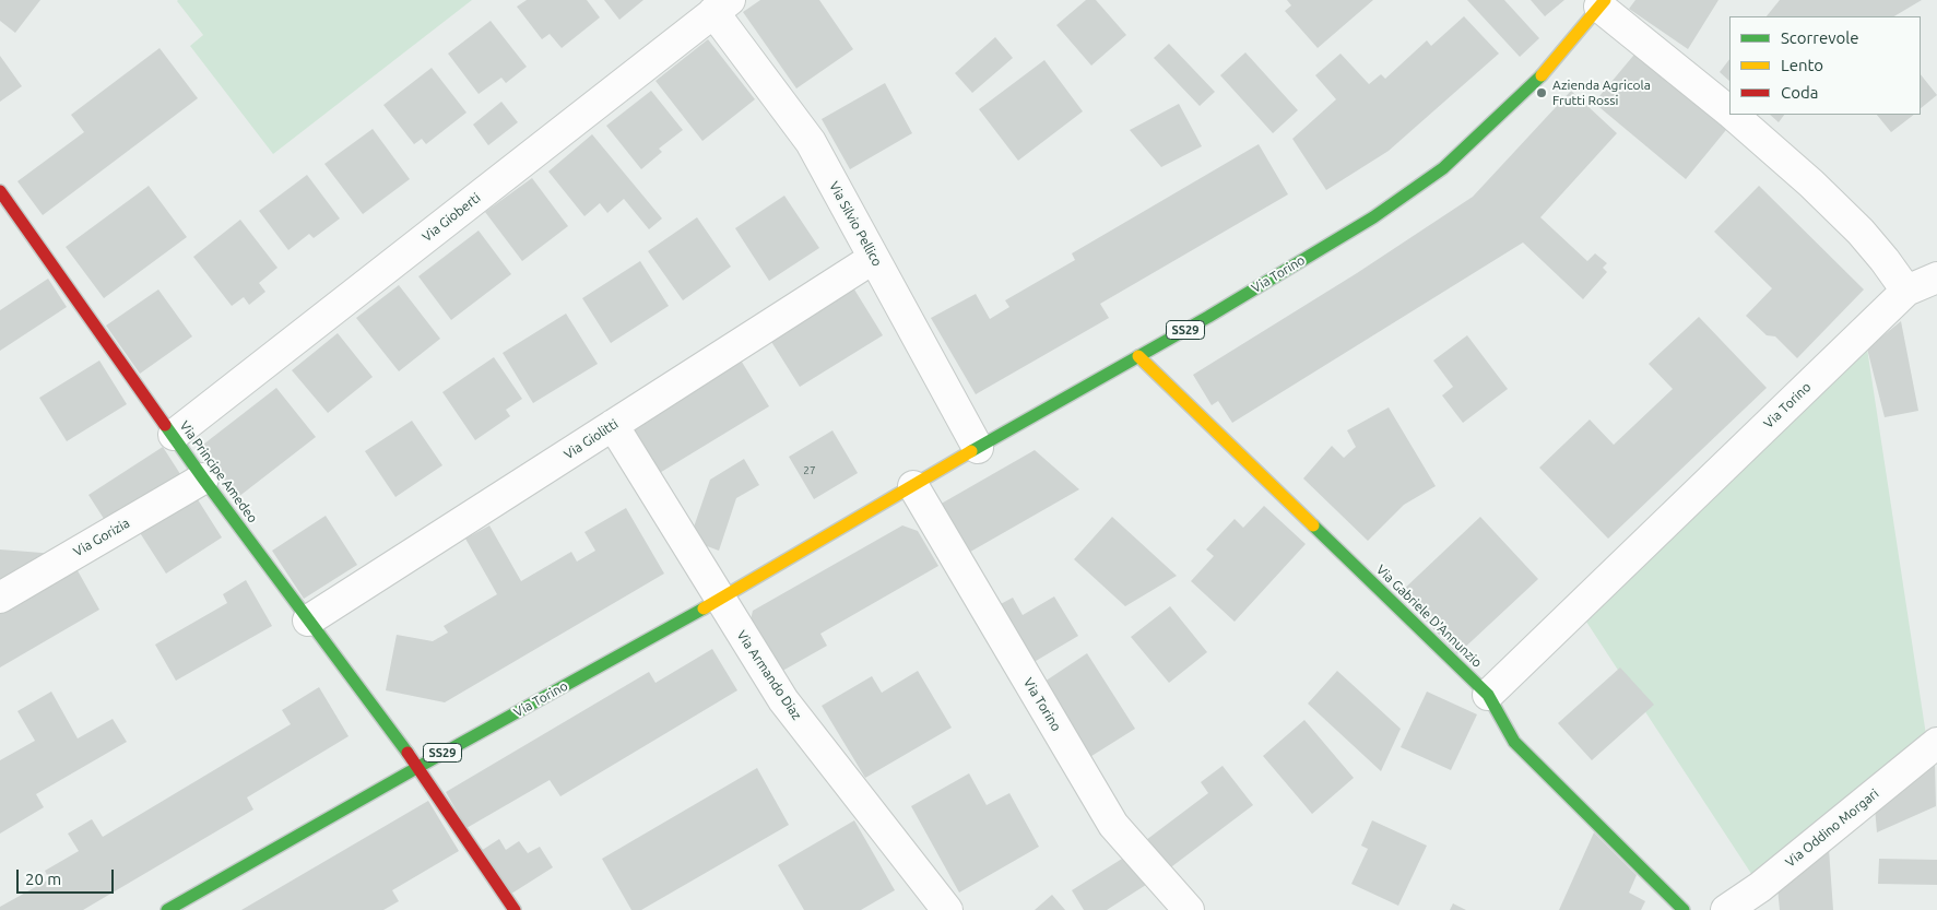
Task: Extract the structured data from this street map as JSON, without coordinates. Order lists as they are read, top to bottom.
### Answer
{
  "streets": {
    "main road": [
      "Via Torino",
      "SS29",
      "Via Principe Amedeo",
      "Via Gabriele D'Annunzio"
    ],
    "street": [
      "Via Gioberti",
      "Via Silvio Pellico",
      "Via Giolitti",
      "Via Gorizia",
      "Via Armando Diaz",
      "Via Oddino Morgari"
    ]
  },
  "crossings": [
    ["Via Gioberti", "Via Silvio Pellico"],
    ["Via Gioberti", "Via Principe Amedeo"],
    ["Via Silvio Pellico", "Via Torino"],
    ["Via Silvio Pellico", "Via Giolitti"],
    ["Via Torino", "Via Principe Amedeo"],
    ["Via Torino", "Via Gabriele D'Annunzio"],
    ["Via Torino", "Via Armando Diaz"],
    ["Via Giolitti", "Via Principe Amedeo"],
    ["Via Giolitti", "Via Armando Diaz"],
    ["Via Principe Amedeo", "Via Gorizia"]
  ],
  "places": ["Azienda Agricola Frutti Rossi"],
  "house_numbers": ["27"],
  "legend": ["Scorrevole", "Lento", "Coda"],
  "scale_bar": "20 m"
}
